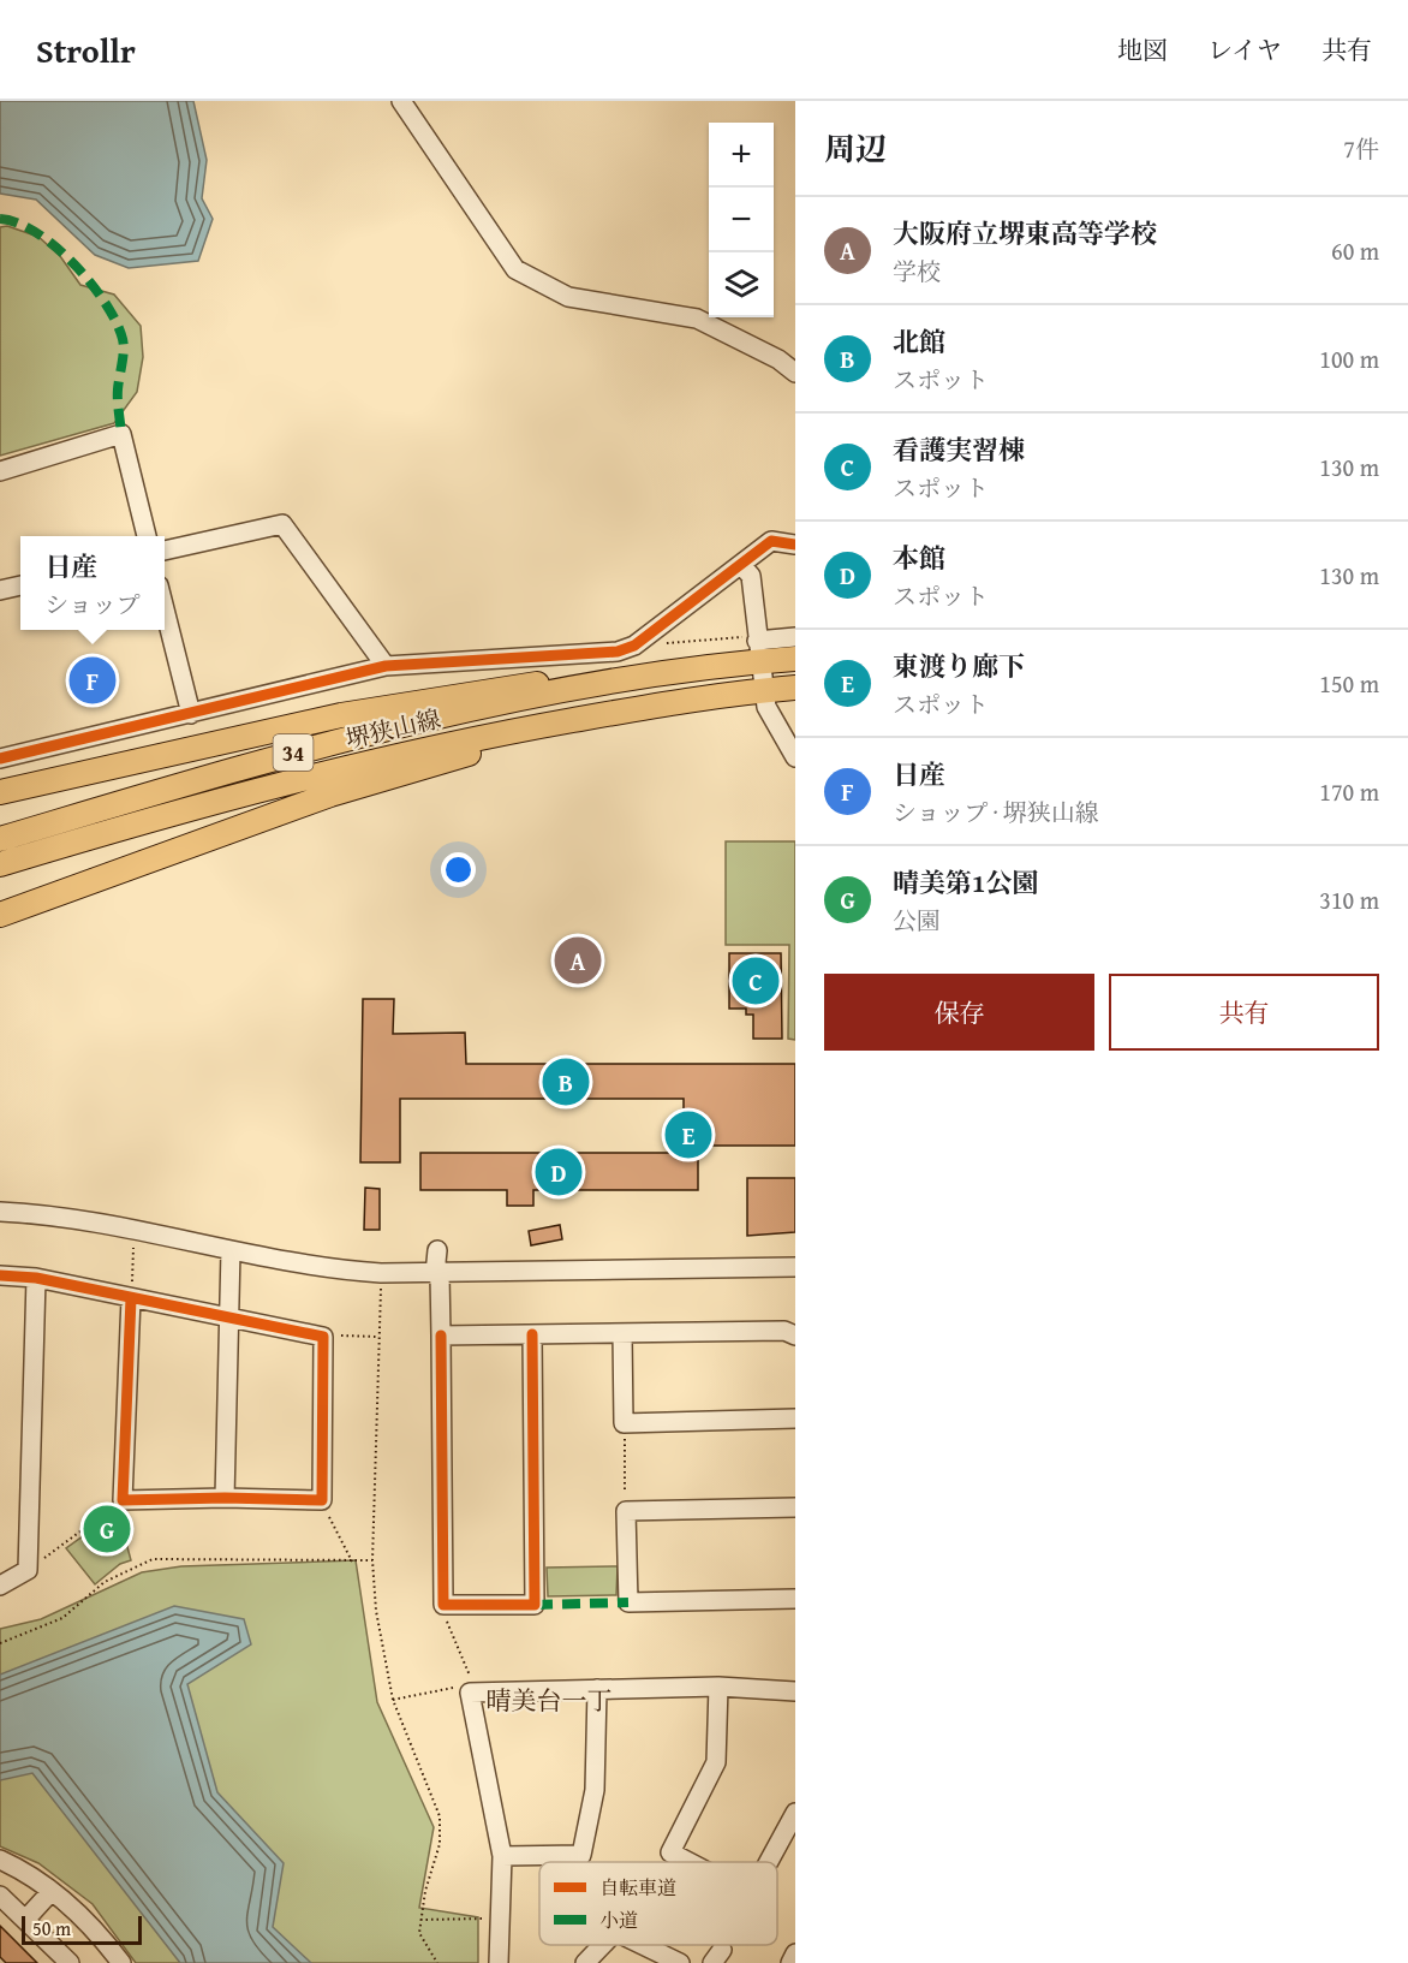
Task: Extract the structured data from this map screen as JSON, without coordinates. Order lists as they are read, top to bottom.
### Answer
{
  "streets": {
    "main road": ["堺狭山線", "34"]
  },
  "districts": ["晴美台一丁"],
  "legend": ["自転車道", "小道"],
  "scale_bar": "50 m",
  "page": {
    "header": "Strollr",
    "nav": ["地図", "レイヤ", "共有"],
    "heading": ["周辺", "7件"],
    "map_buttons": ["+", "−"],
    "list": [
      {
        "mark": "A",
        "name": "大阪府立堺東高等学校",
        "note": "学校",
        "value": "60 m"
      },
      {
        "mark": "B",
        "name": "北館",
        "note": "スポット",
        "value": "100 m"
      },
      {
        "mark": "C",
        "name": "看護実習棟",
        "note": "スポット",
        "value": "130 m"
      },
      {
        "mark": "D",
        "name": "本館",
        "note": "スポット",
        "value": "130 m"
      },
      {
        "mark": "E",
        "name": "東渡り廊下",
        "note": "スポット",
        "value": "150 m"
      },
      {
        "mark": "F",
        "name": "日産",
        "note": "ショップ · 堺狭山線",
        "value": "170 m"
      },
      {
        "mark": "G",
        "name": "晴美第1公園",
        "note": "公園",
        "value": "310 m"
      }
    ],
    "popup": ["日産", "ショップ"],
    "pins": [
      "F",
      "A",
      "C",
      "B",
      "E",
      "D",
      "G"
    ],
    "buttons": ["保存", "共有"],
    "scale": "50 m"
  }
}
